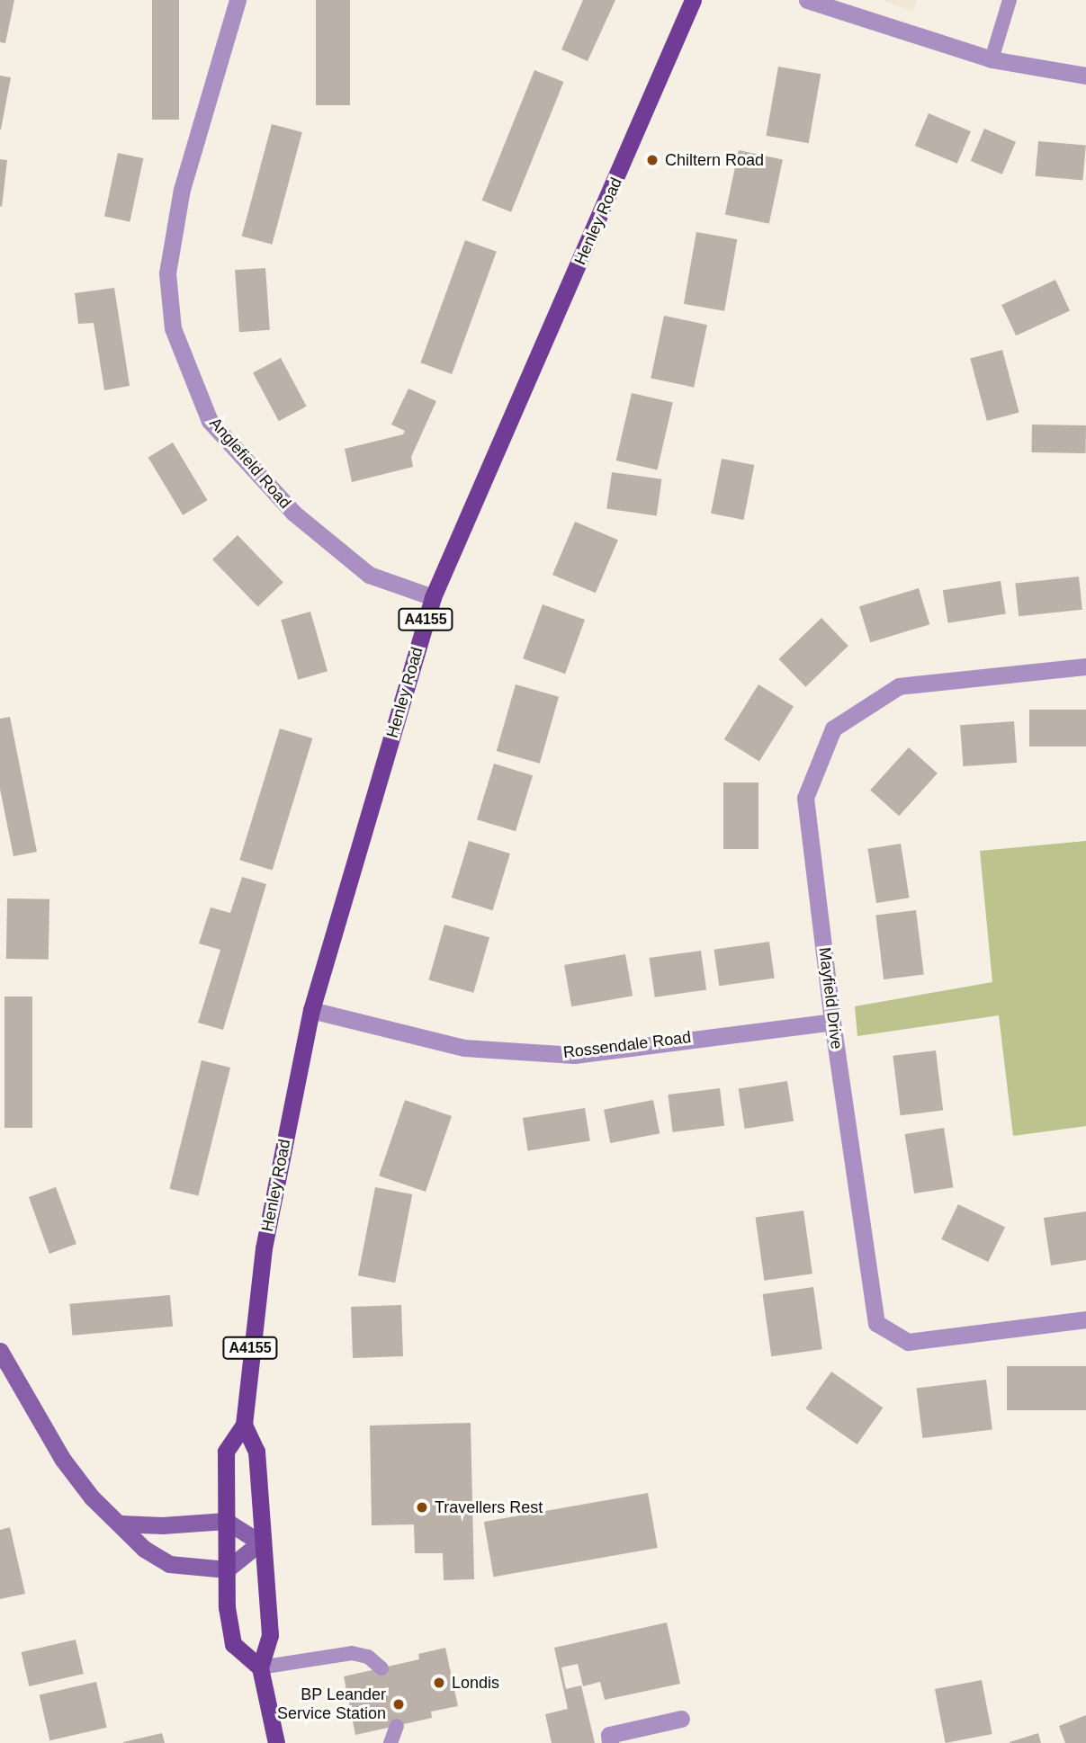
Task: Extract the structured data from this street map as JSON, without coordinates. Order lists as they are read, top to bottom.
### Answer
{
  "streets": {
    "main road": ["Henley Road", "A4155"],
    "street": ["Anglefield Road", "Mayfield Drive", "Rossendale Road"]
  },
  "crossings": [
    ["Henley Road", "Anglefield Road"],
    ["Henley Road", "Rossendale Road"],
    ["Mayfield Drive", "Rossendale Road"]
  ],
  "places": [
    "Chiltern Road",
    "Travellers Rest",
    "Londis",
    "BP Leander Service Station"
  ]
}
